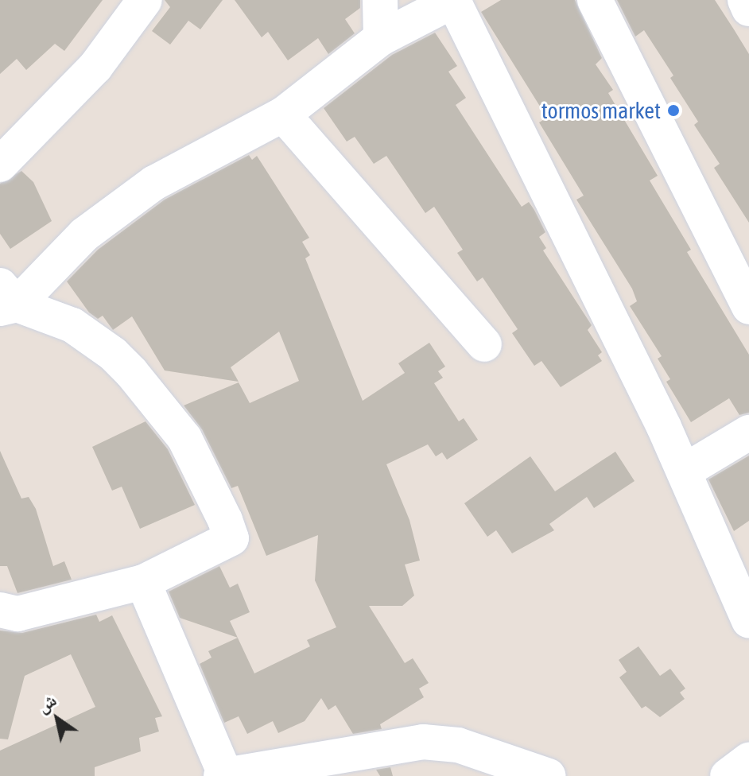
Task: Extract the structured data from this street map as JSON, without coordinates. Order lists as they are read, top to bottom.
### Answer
{
  "places": ["tormos market"],
  "north": "top left"
}
